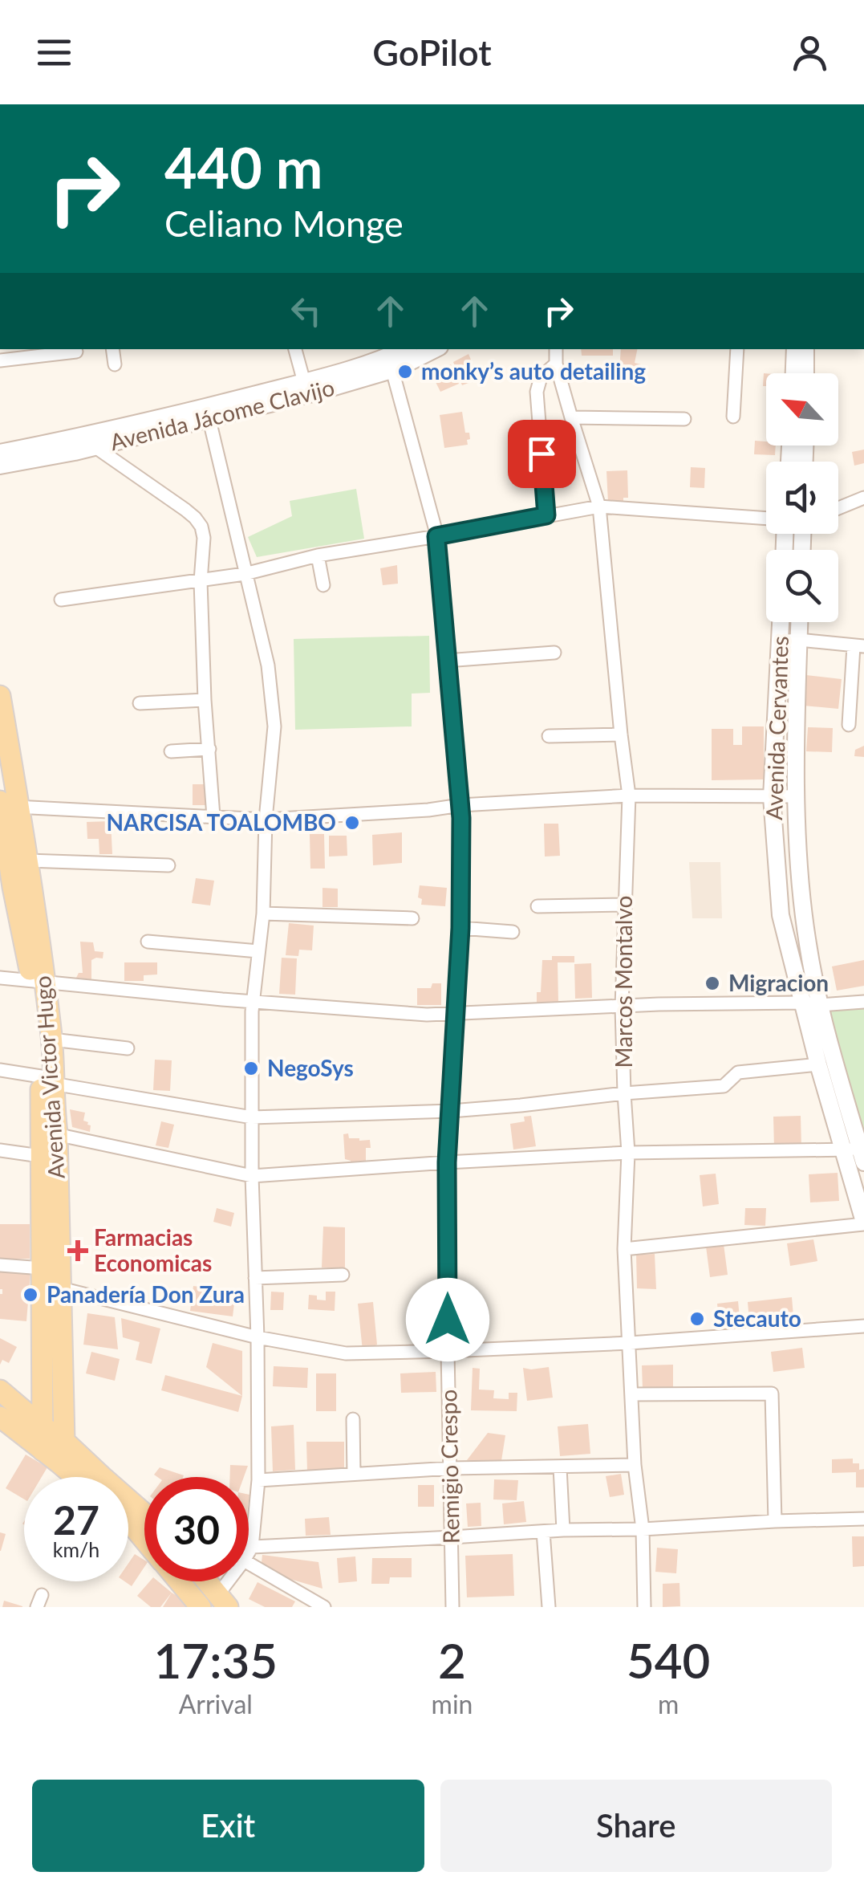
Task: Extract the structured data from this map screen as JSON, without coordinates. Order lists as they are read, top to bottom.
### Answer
{
  "streets": {
    "main road": ["Avenida Victor Hugo"],
    "street": [
      "Avenida Jácome Clavijo",
      "Avenida Cervantes",
      "Marcos Montalvo",
      "Remigio Crespo"
    ]
  },
  "crossings": [
    ["Avenida Jácome Clavijo", "Remigio Crespo"]
  ],
  "places": {
    "other": [
      "monky’s auto detailing",
      "NARCISA TOALOMBO",
      "Migracion",
      "NegoSys",
      "Panadería Don Zura",
      "Stecauto"
    ],
    "health": ["Farmacias Economicas"]
  },
  "north": "top left",
  "page": {
    "header": "GoPilot",
    "turn": ["440 m", "Celiano Monge"],
    "speed": "27 km/h",
    "limit": "30",
    "eta": [
      "17:35",
      "Arrival",
      "2",
      "min",
      "540",
      "m"
    ],
    "buttons": ["Exit", "Share"]
  }
}
